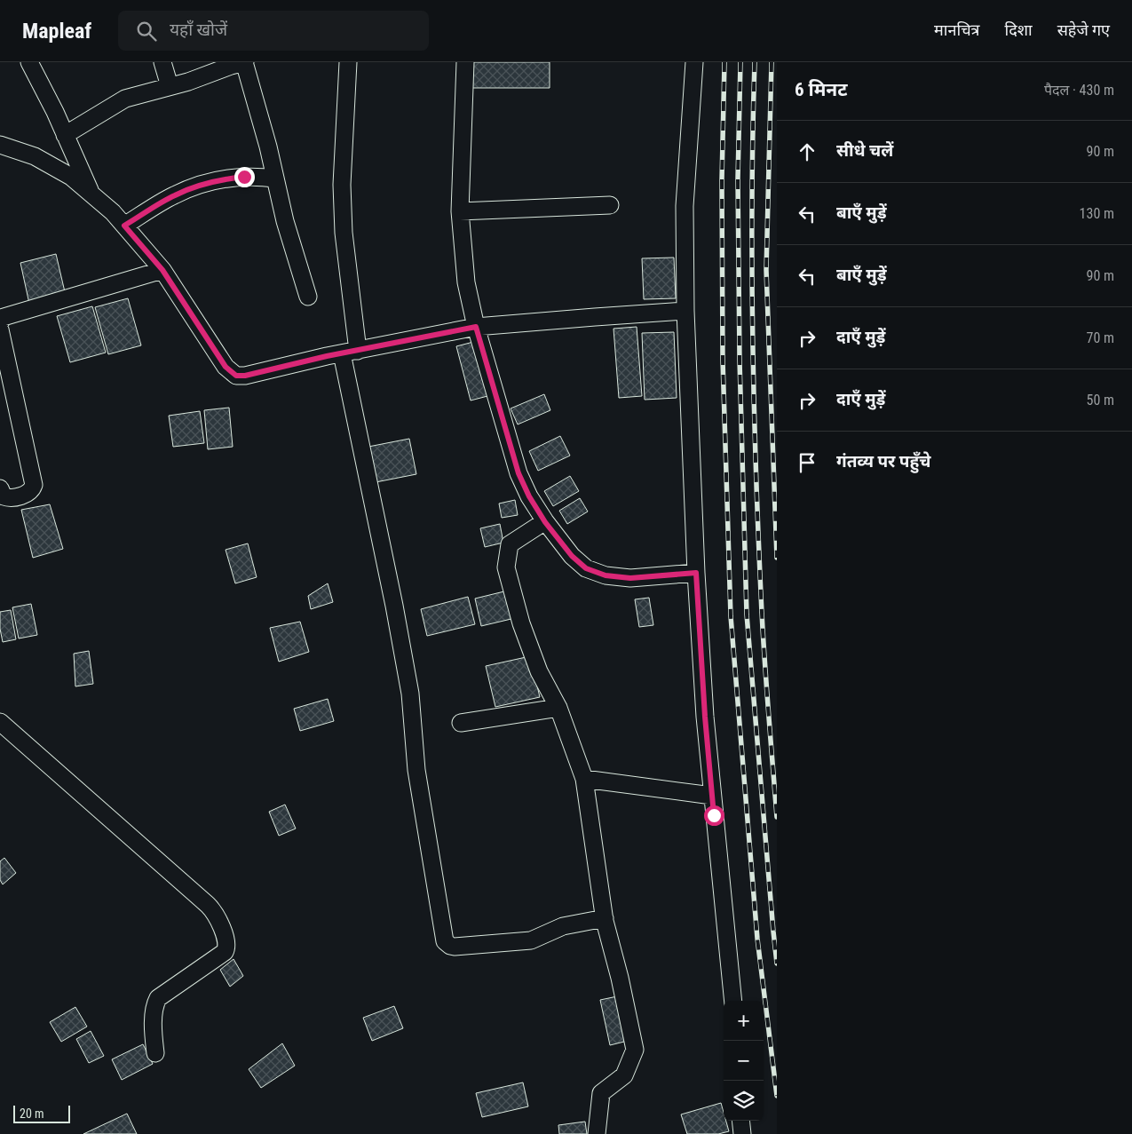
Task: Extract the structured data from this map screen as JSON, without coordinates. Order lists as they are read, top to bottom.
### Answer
{
  "scale_bar": "20 m",
  "page": {
    "header": "Mapleaf",
    "search": "यहाँ खोजें",
    "nav": ["मानचित्र", "दिशा", "सहेजे गए"],
    "heading": ["6 मिनट", "पैदल · 430 m"],
    "list": [
      ["सीधे चलें", "90 m"],
      ["बाएँ मुड़ें", "130 m"],
      ["बाएँ मुड़ें", "90 m"],
      ["दाएँ मुड़ें", "70 m"],
      ["दाएँ मुड़ें", "50 m"],
      "गंतव्य पर पहुँचे"
    ],
    "map_buttons": ["+", "−"],
    "scale": "20 m"
  }
}
